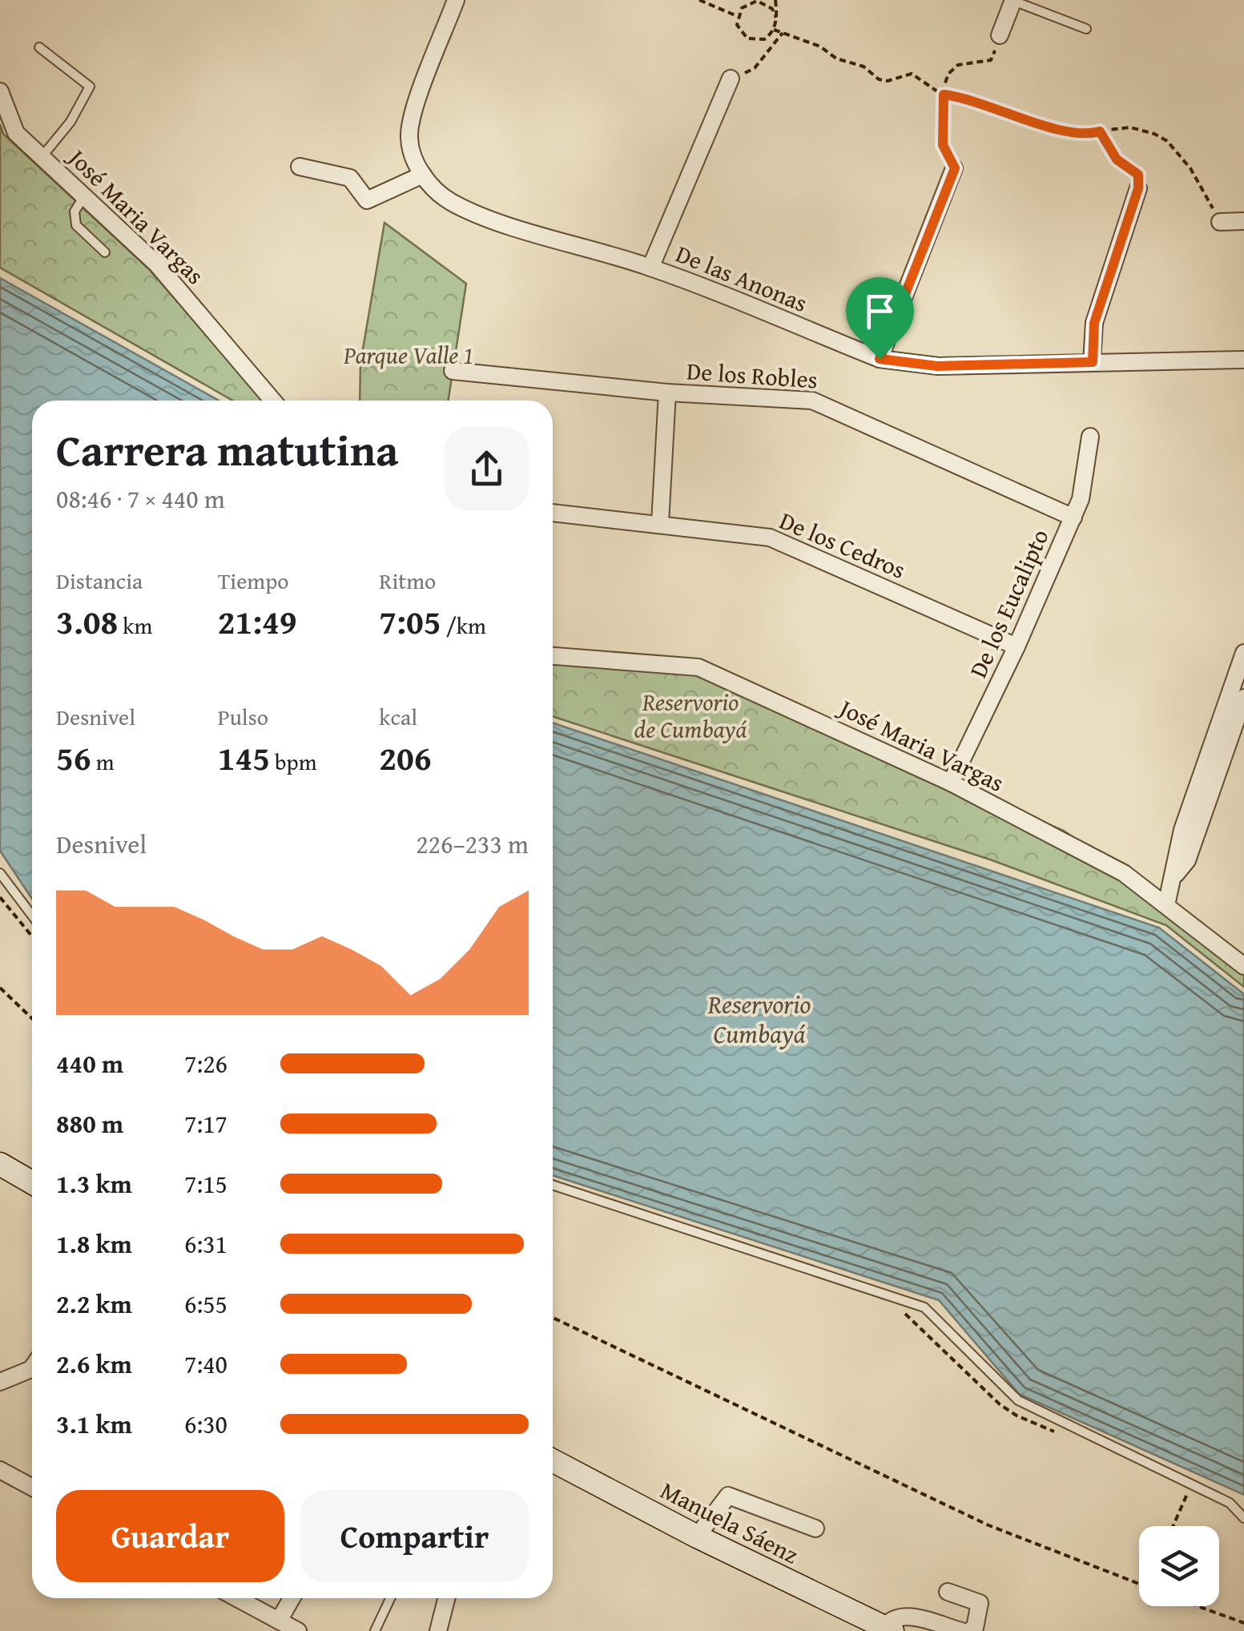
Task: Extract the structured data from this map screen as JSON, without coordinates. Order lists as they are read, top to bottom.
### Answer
{
  "streets": {
    "street": [
      "José Maria Vargas",
      "De las Anonas",
      "De los Robles",
      "De los Cedros",
      "De los Eucalipto",
      "Manuela Sáenz"
    ]
  },
  "crossings": [
    ["José Maria Vargas", "De los Eucalipto"],
    ["De los Robles", "De los Eucalipto"],
    ["De los Cedros", "De los Eucalipto"]
  ],
  "water": ["Reservorio Cumbayá"],
  "parks": ["Parque Valle 1", "Reservorio de Cumbayá"],
  "page": {
    "heading": ["Carrera matutina", "08:46 · 7 × 440 m"],
    "stats": [
      ["Distancia", "3.08 km"],
      ["Tiempo", "21:49"],
      ["Ritmo", "7:05 /km"],
      ["Desnivel", "56 m"],
      ["Pulso", "145 bpm"],
      ["kcal", "206"]
    ],
    "chart": ["Desnivel", "226–233 m"],
    "list": [
      {
        "name": "440 m",
        "note": "7:26"
      },
      {
        "name": "880 m",
        "note": "7:17"
      },
      {
        "name": "1.3 km",
        "note": "7:15"
      },
      {
        "name": "1.8 km",
        "note": "6:31"
      },
      {
        "name": "2.2 km",
        "note": "6:55"
      },
      {
        "name": "2.6 km",
        "note": "7:40"
      },
      {
        "name": "3.1 km",
        "note": "6:30"
      }
    ],
    "buttons": ["Guardar", "Compartir"]
  }
}
